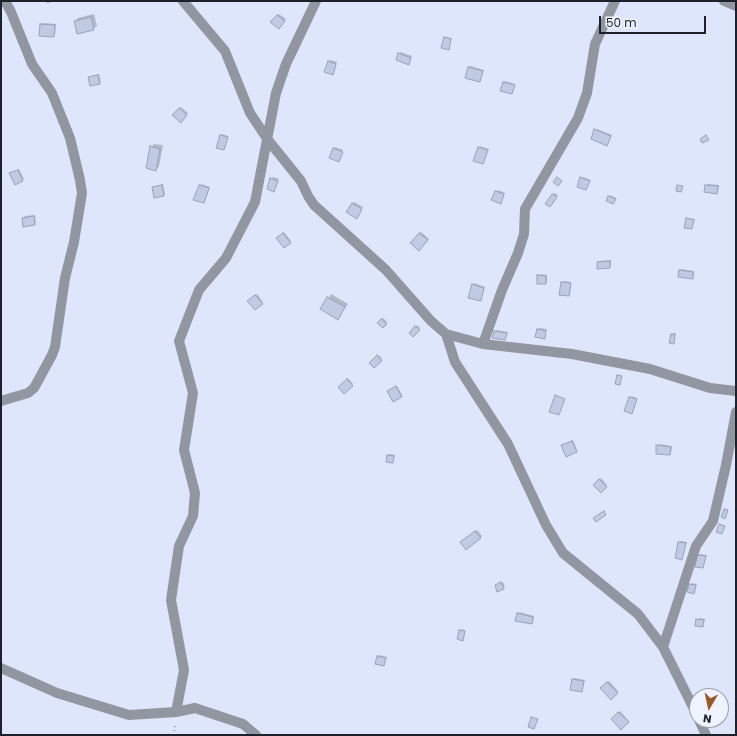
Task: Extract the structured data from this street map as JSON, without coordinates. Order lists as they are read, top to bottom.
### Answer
{
  "scale_bar": "50 m",
  "north": "bottom"
}
